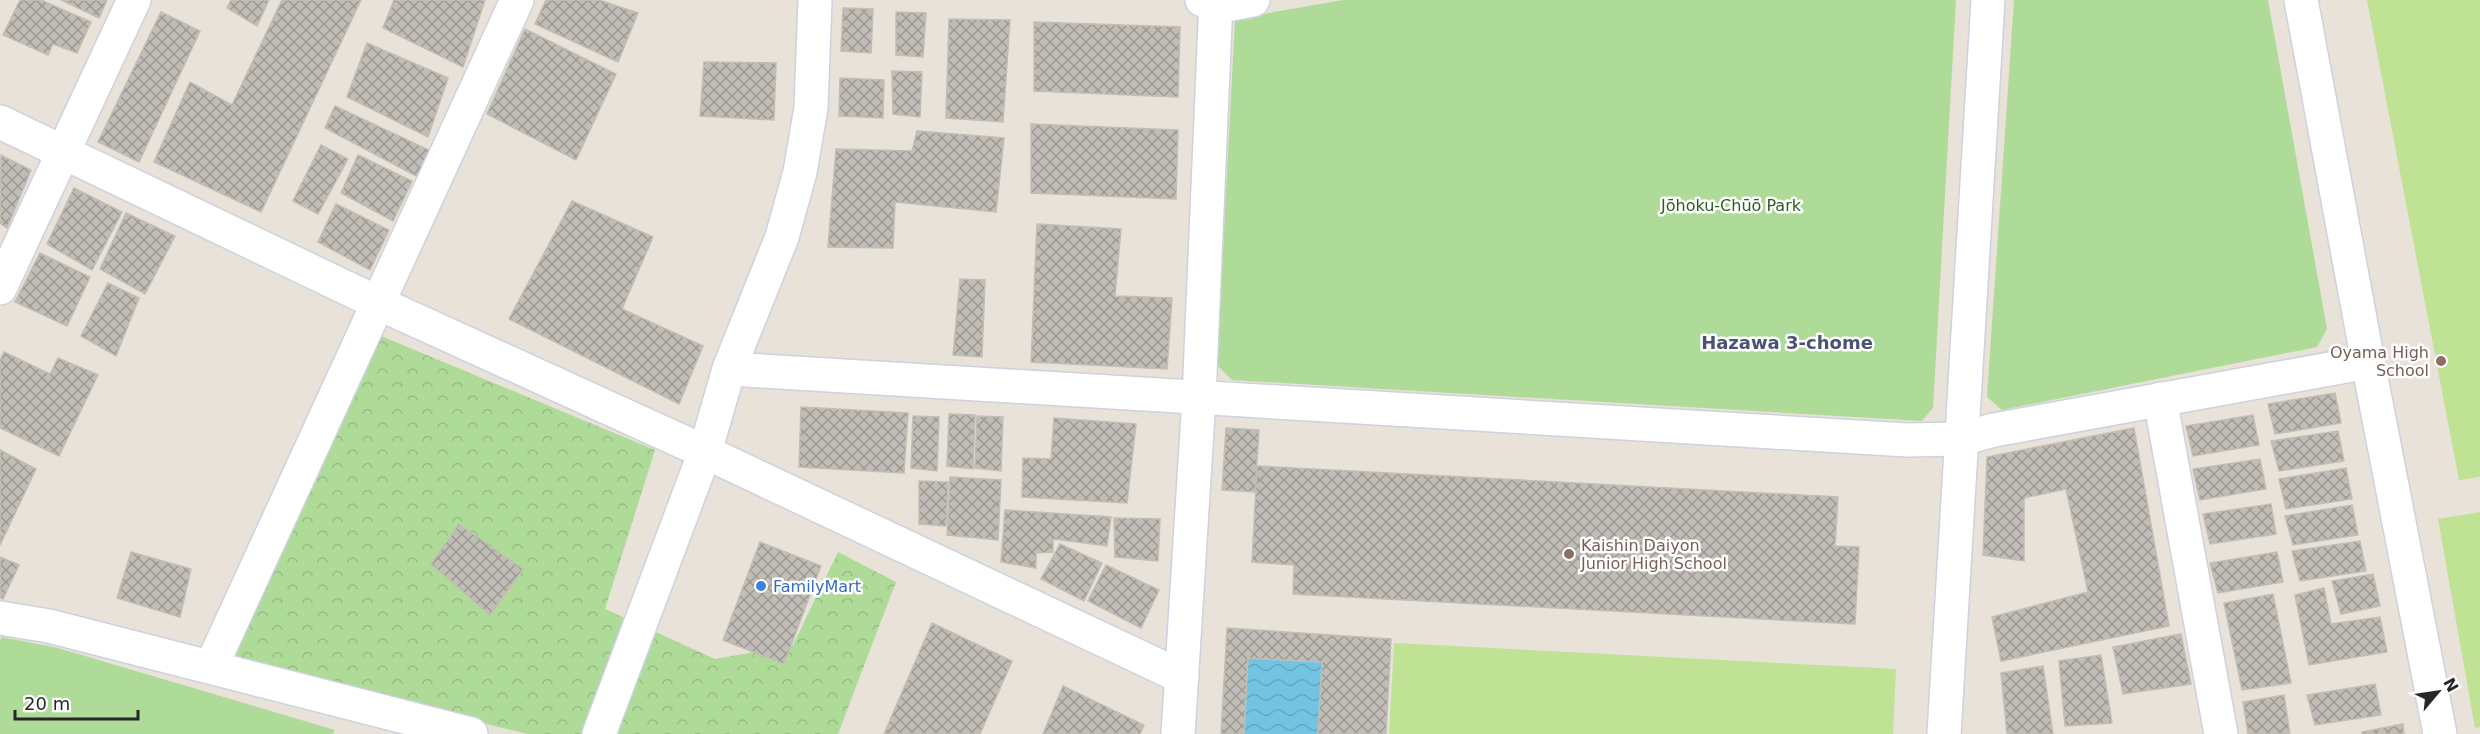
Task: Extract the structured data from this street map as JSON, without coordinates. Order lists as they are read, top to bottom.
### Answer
{
  "districts": ["Hazawa 3-chome"],
  "parks": ["Jōhoku-Chūō Park"],
  "places": ["Oyama High School", "Kaishin Daiyon Junior High School", "FamilyMart"],
  "scale_bar": "20 m",
  "north": "top right"
}
